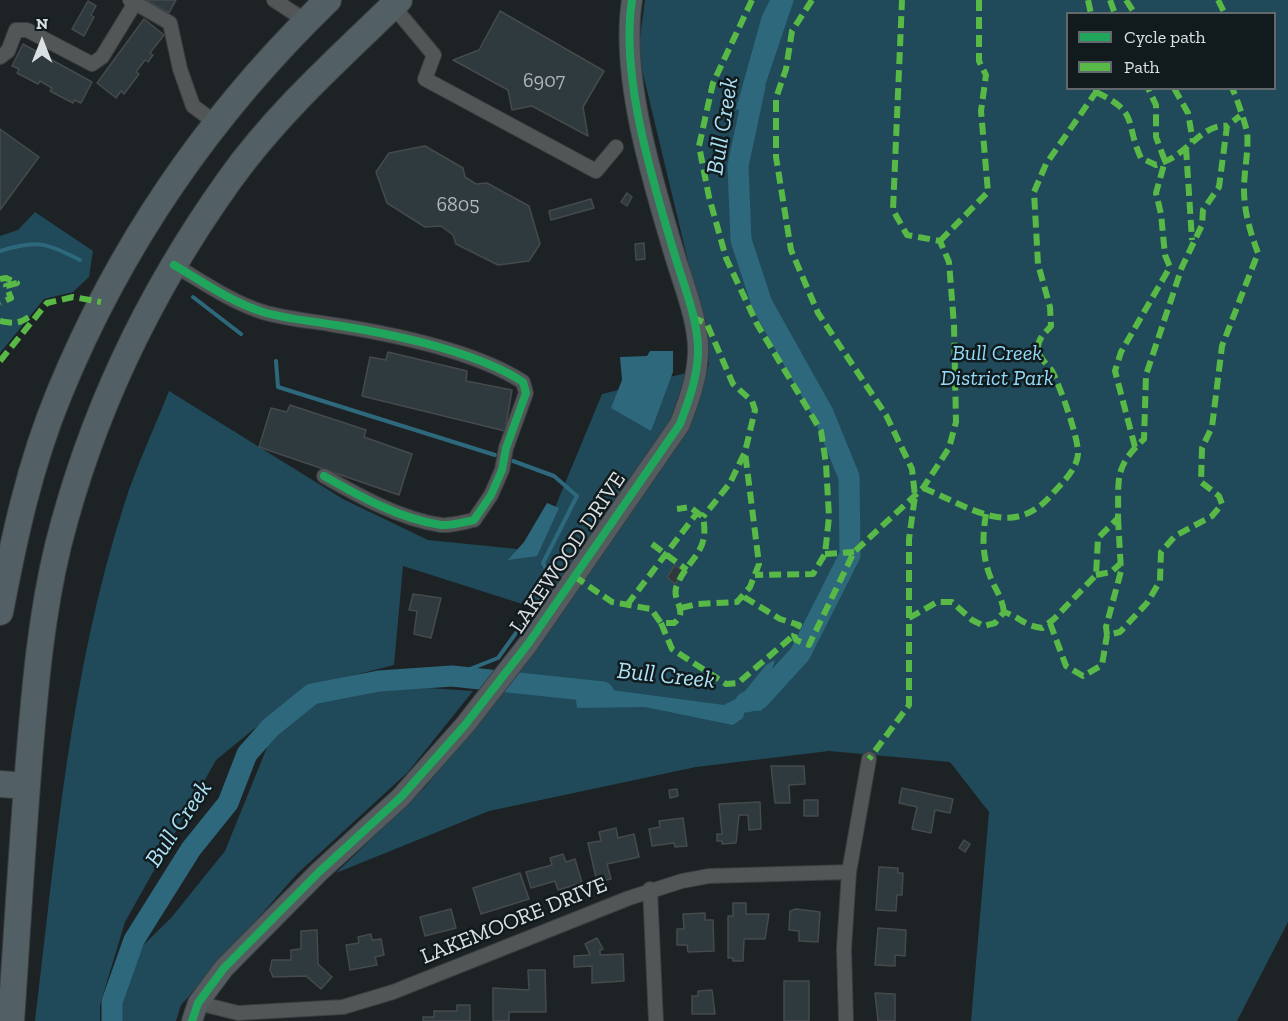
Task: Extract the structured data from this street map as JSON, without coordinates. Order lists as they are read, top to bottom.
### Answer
{
  "streets": {
    "street": ["LAKEWOOD DRIVE", "LAKEMOORE DRIVE"]
  },
  "crossings": [
    ["LAKEWOOD DRIVE", "LAKEMOORE DRIVE"]
  ],
  "water": ["Bull Creek"],
  "parks": ["Bull Creek District Park"],
  "house_numbers": ["6907", "6805"],
  "legend": ["Cycle path", "Path"],
  "north": "top"
}
